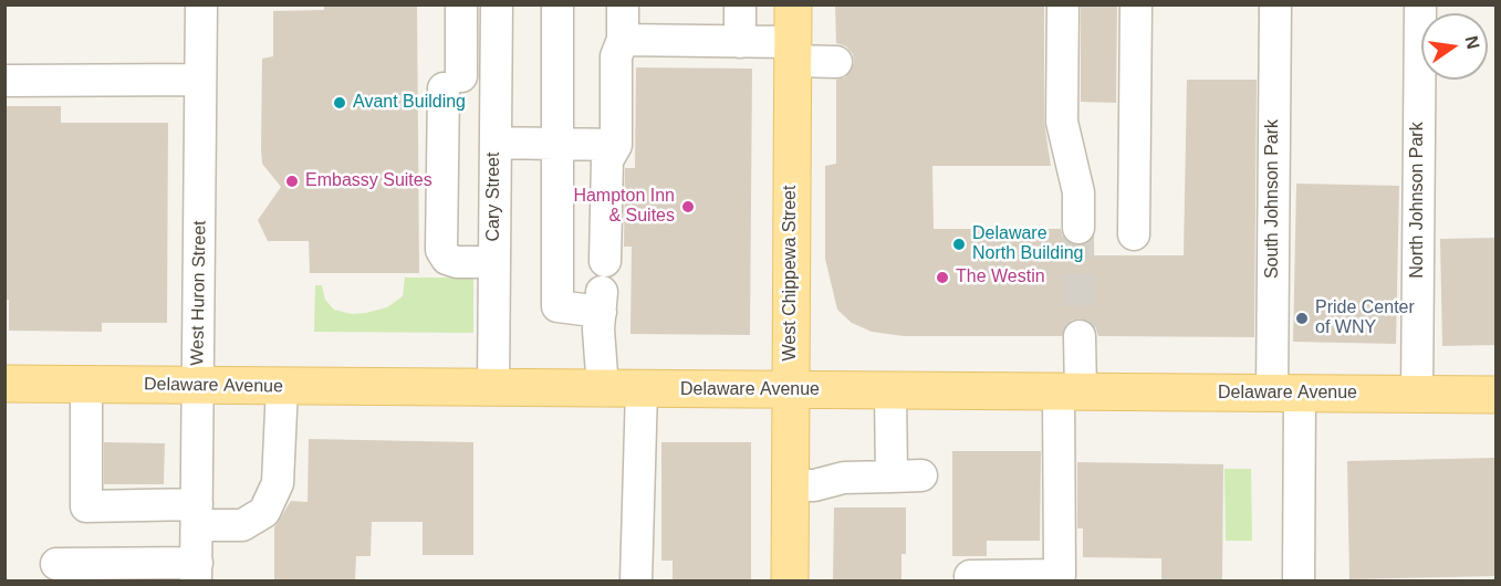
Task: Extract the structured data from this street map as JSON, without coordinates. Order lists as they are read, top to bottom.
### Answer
{
  "streets": {
    "main road": ["West Chippewa Street", "Delaware Avenue"],
    "street": [
      "Cary Street",
      "South Johnson Park",
      "North Johnson Park",
      "West Huron Street"
    ]
  },
  "crossings": [
    ["Cary Street", "Delaware Avenue"],
    ["South Johnson Park", "Delaware Avenue"],
    ["North Johnson Park", "Delaware Avenue"],
    ["West Chippewa Street", "Delaware Avenue"],
    ["West Huron Street", "Delaware Avenue"]
  ],
  "places": [
    "Avant Building",
    "Embassy Suites",
    "Hampton Inn & Suites",
    "Delaware North Building",
    "The Westin",
    "Pride Center of WNY"
  ],
  "north": "right"
}
